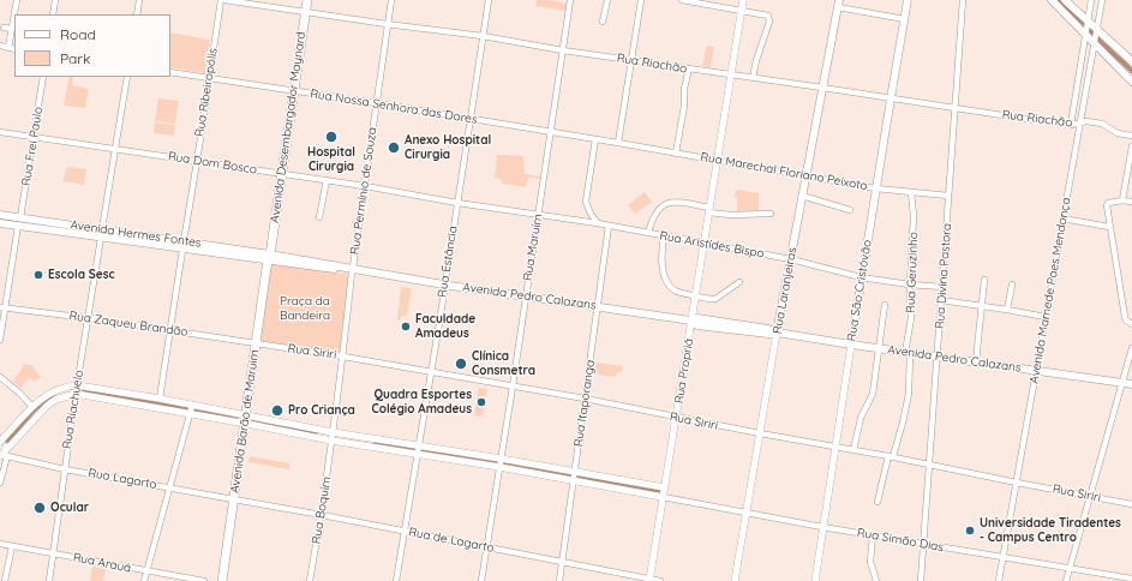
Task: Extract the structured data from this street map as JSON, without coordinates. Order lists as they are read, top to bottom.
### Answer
{
  "streets": {
    "main road": [
      "Avenida Desembargador Maynard",
      "Avenida Hermes Fontes",
      "Rua Laranjeiras",
      "Rua São Cristóvão",
      "Avenida Pedro Calazans",
      "Avenida Barão de Maruim"
    ],
    "street": [
      "Rua Riachão",
      "Rua Ribeiropólis",
      "Rua Nossa Senhora das Dores",
      "Rua Frei Paulo",
      "Rua Dom Bosco",
      "Rua Marechal Floriano Peixoto",
      "Rua Permínio de Souza",
      "Rua Aristídes Bispo",
      "Rua Maruim",
      "Rua Estância",
      "Rua Geruzinho",
      "Rua Divina Pastora",
      "Avenida Mamede Paes Mendonça",
      "Rua Zaqueu Brandão",
      "Rua Siriri",
      "Rua Propriá",
      "Rua Itaporanga",
      "Rua Riachuelo",
      "Rua Lagarto",
      "Rua Boquim",
      "Rua de Lagarto",
      "Rua Simão Dias",
      "Rua Arauá"
    ]
  },
  "crossings": [
    ["Rua Riachão", "Rua Ribeiropólis"],
    ["Rua Riachão", "Avenida Desembargador Maynard"],
    ["Rua Riachão", "Rua Permínio de Souza"],
    ["Rua Riachão", "Rua Maruim"],
    ["Rua Riachão", "Rua Estância"],
    ["Rua Riachão", "Rua Divina Pastora"],
    ["Rua Riachão", "Rua Laranjeiras"],
    ["Rua Riachão", "Rua São Cristóvão"],
    ["Rua Riachão", "Avenida Mamede Paes Mendonça"],
    ["Rua Riachão", "Rua Propriá"],
    ["Rua Ribeiropólis", "Rua Nossa Senhora das Dores"],
    ["Rua Ribeiropólis", "Rua Dom Bosco"],
    ["Rua Ribeiropólis", "Avenida Hermes Fontes"],
    ["Rua Ribeiropólis", "Rua Zaqueu Brandão"],
    ["Rua Nossa Senhora das Dores", "Avenida Desembargador Maynard"],
    ["Rua Nossa Senhora das Dores", "Rua Marechal Floriano Peixoto"],
    ["Rua Nossa Senhora das Dores", "Rua Permínio de Souza"],
    ["Rua Nossa Senhora das Dores", "Rua Maruim"],
    ["Rua Nossa Senhora das Dores", "Rua Estância"],
    ["Avenida Desembargador Maynard", "Rua Dom Bosco"],
    ["Avenida Desembargador Maynard", "Avenida Hermes Fontes"],
    ["Avenida Desembargador Maynard", "Avenida Pedro Calazans"],
    ["Avenida Desembargador Maynard", "Avenida Barão de Maruim"],
    ["Rua Frei Paulo", "Rua Dom Bosco"],
    ["Rua Frei Paulo", "Avenida Hermes Fontes"],
    ["Rua Frei Paulo", "Rua Zaqueu Brandão"],
    ["Rua Dom Bosco", "Rua Permínio de Souza"],
    ["Rua Dom Bosco", "Rua Aristídes Bispo"],
    ["Rua Dom Bosco", "Rua Maruim"],
    ["Rua Dom Bosco", "Rua Estância"],
    ["Rua Dom Bosco", "Rua Riachuelo"],
    ["Rua Marechal Floriano Peixoto", "Rua Geruzinho"],
    ["Rua Marechal Floriano Peixoto", "Rua Divina Pastora"],
    ["Rua Marechal Floriano Peixoto", "Rua Laranjeiras"],
    ["Rua Marechal Floriano Peixoto", "Rua São Cristóvão"],
    ["Rua Marechal Floriano Peixoto", "Rua Propriá"],
    ["Rua Permínio de Souza", "Avenida Pedro Calazans"],
    ["Rua Permínio de Souza", "Rua Boquim"],
    ["Avenida Hermes Fontes", "Avenida Pedro Calazans"],
    ["Avenida Hermes Fontes", "Rua Riachuelo"],
    ["Avenida Hermes Fontes", "Avenida Barão de Maruim"],
    ["Rua Aristídes Bispo", "Rua Maruim"],
    ["Rua Aristídes Bispo", "Rua Geruzinho"],
    ["Rua Aristídes Bispo", "Rua Divina Pastora"],
    ["Rua Aristídes Bispo", "Rua Laranjeiras"],
    ["Rua Aristídes Bispo", "Rua São Cristóvão"],
    ["Rua Aristídes Bispo", "Rua Propriá"],
    ["Rua Aristídes Bispo", "Rua Itaporanga"],
    ["Rua Maruim", "Avenida Pedro Calazans"],
    ["Rua Maruim", "Rua Siriri"],
    ["Rua Maruim", "Rua de Lagarto"],
    ["Rua Estância", "Avenida Pedro Calazans"],
    ["Rua Estância", "Rua Siriri"],
    ["Rua Estância", "Rua de Lagarto"],
    ["Rua Geruzinho", "Avenida Pedro Calazans"],
    ["Rua Geruzinho", "Rua Siriri"],
    ["Rua Divina Pastora", "Avenida Pedro Calazans"],
    ["Rua Divina Pastora", "Rua Siriri"],
    ["Rua Divina Pastora", "Rua Simão Dias"],
    ["Rua Laranjeiras", "Avenida Pedro Calazans"],
    ["Rua Laranjeiras", "Rua Siriri"],
    ["Rua Laranjeiras", "Rua Simão Dias"],
    ["Rua São Cristóvão", "Avenida Pedro Calazans"],
    ["Rua São Cristóvão", "Rua Siriri"],
    ["Rua São Cristóvão", "Rua Simão Dias"],
    ["Avenida Mamede Paes Mendonça", "Avenida Pedro Calazans"],
    ["Avenida Mamede Paes Mendonça", "Rua Siriri"],
    ["Avenida Mamede Paes Mendonça", "Rua Simão Dias"],
    ["Avenida Pedro Calazans", "Rua Propriá"],
    ["Avenida Pedro Calazans", "Rua Itaporanga"],
    ["Avenida Pedro Calazans", "Avenida Barão de Maruim"],
    ["Avenida Pedro Calazans", "Rua Boquim"],
    ["Rua Zaqueu Brandão", "Rua Siriri"],
    ["Rua Zaqueu Brandão", "Rua Riachuelo"],
    ["Rua Zaqueu Brandão", "Avenida Barão de Maruim"],
    ["Rua Siriri", "Rua Propriá"],
    ["Rua Siriri", "Rua Itaporanga"],
    ["Rua Siriri", "Avenida Barão de Maruim"],
    ["Rua Siriri", "Rua Boquim"],
    ["Rua Propriá", "Rua de Lagarto"],
    ["Rua Propriá", "Rua Simão Dias"],
    ["Rua Itaporanga", "Rua de Lagarto"],
    ["Rua Riachuelo", "Rua Lagarto"],
    ["Rua Riachuelo", "Rua Arauá"],
    ["Avenida Barão de Maruim", "Rua Lagarto"],
    ["Avenida Barão de Maruim", "Rua de Lagarto"],
    ["Rua Lagarto", "Rua de Lagarto"],
    ["Rua Boquim", "Rua de Lagarto"]
  ],
  "parks": ["Praça da Bandeira"],
  "places": [
    "Hospital Cirurgia",
    "Anexo Hospital Cirurgia",
    "Escola Sesc",
    "Faculdade Amadeus",
    "Clínica Consmetra",
    "Quadra Esportes Colégio Amadeus",
    "Pro Criança",
    "Ocular",
    "Universidade Tiradentes - Campus Centro"
  ],
  "legend": ["Road", "Park"]
}
